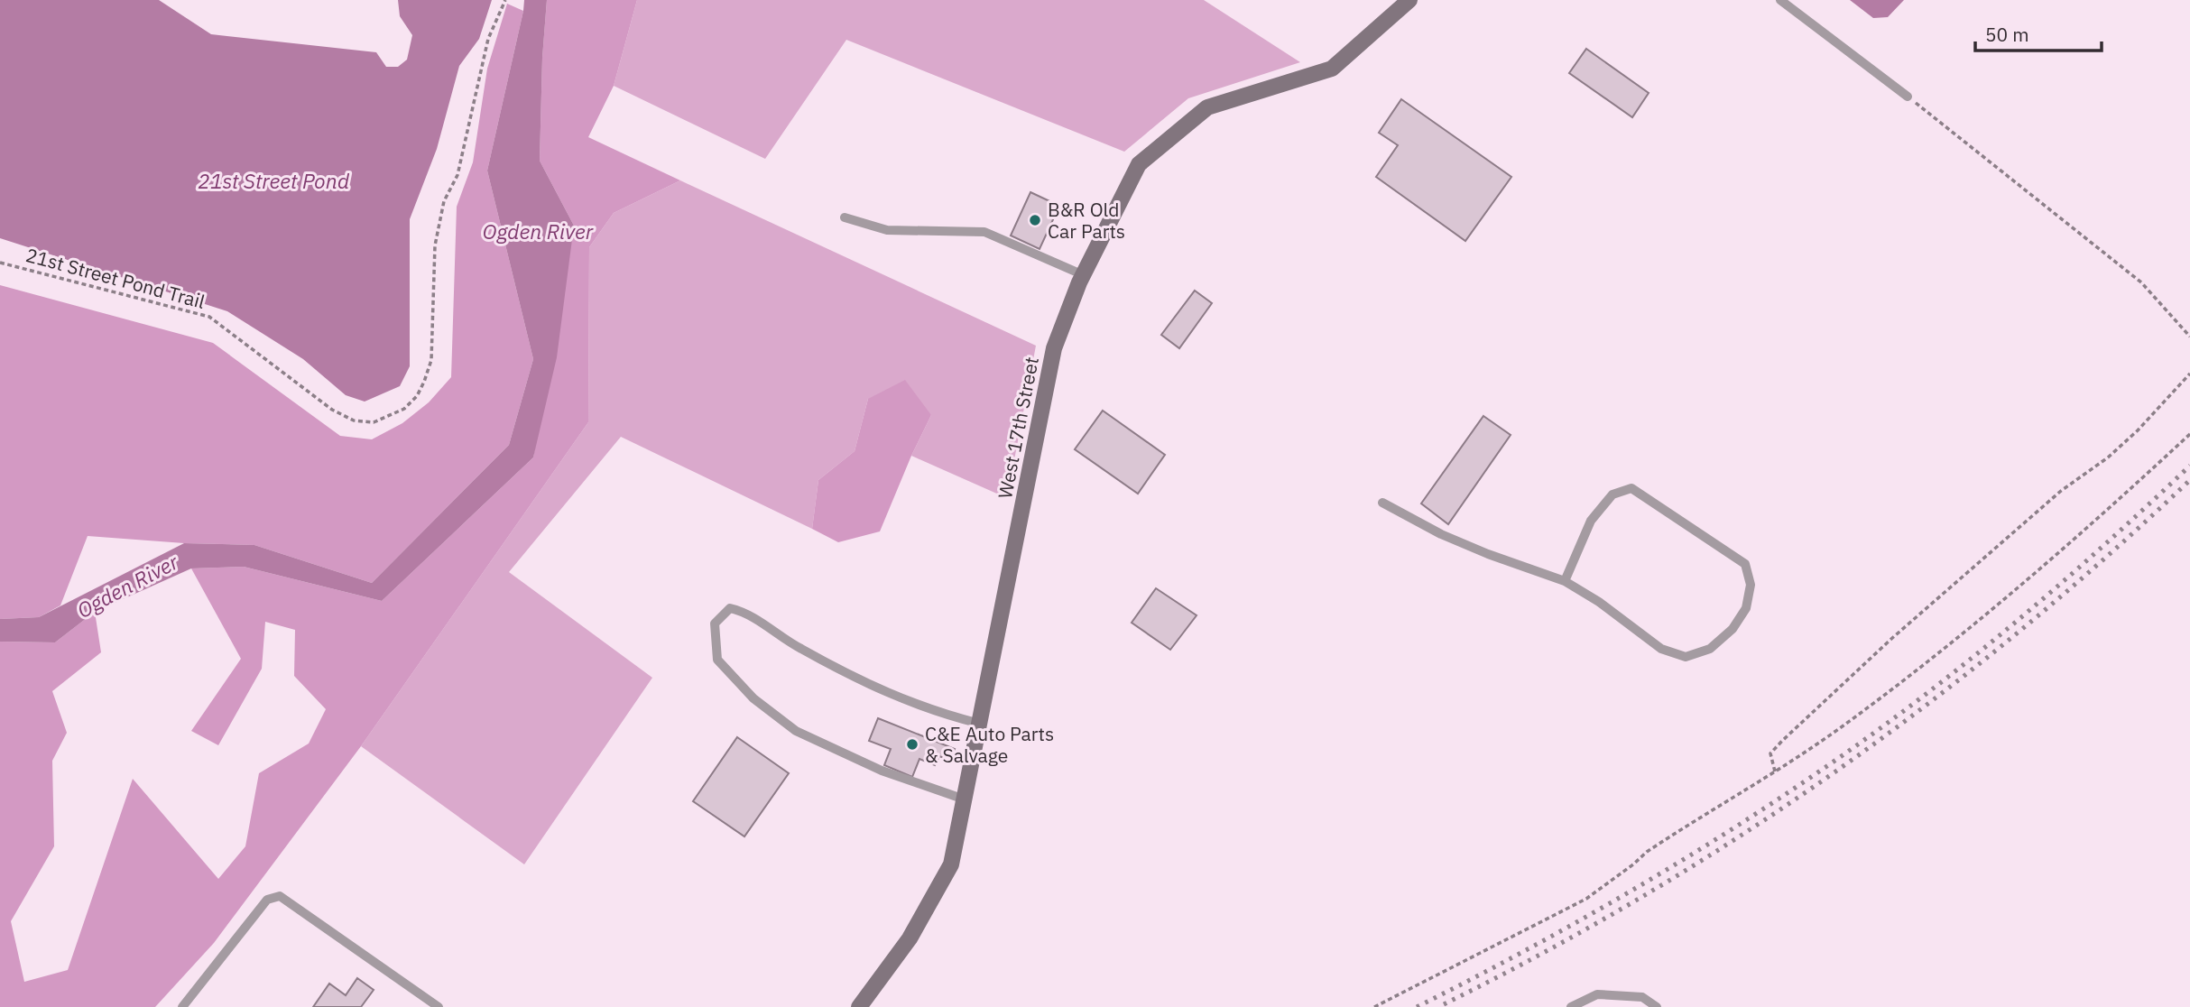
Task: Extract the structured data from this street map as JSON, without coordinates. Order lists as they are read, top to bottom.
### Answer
{
  "streets": {
    "street": ["West 17th Street"],
    "path": ["21st Street Pond Trail"]
  },
  "water": ["21st Street Pond", "Ogden River"],
  "places": ["B&R Old Car Parts", "C&E Auto Parts & Salvage"],
  "scale_bar": "50 m"
}
